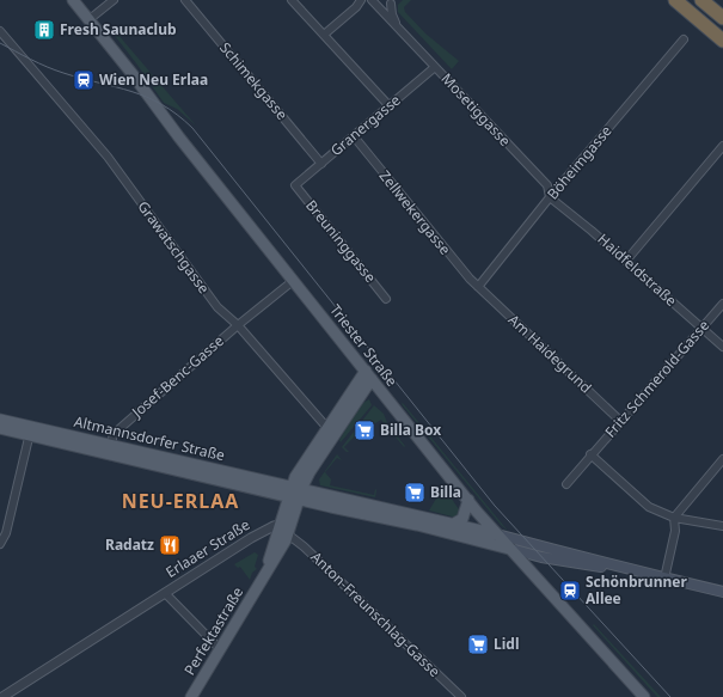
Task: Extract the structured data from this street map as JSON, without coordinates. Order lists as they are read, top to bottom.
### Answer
{
  "streets": {
    "main road": ["Triester Straße", "Altmannsdorfer Straße", "Perfektastraße"],
    "street": [
      "Schimekgasse",
      "Mosetiggasse",
      "Granergasse",
      "Böheimgasse",
      "Zellwekergasse",
      "Breuninggasse",
      "Grawatschgasse",
      "Haidfeldstraße",
      "Am Haidegrund",
      "Josef-Benc-Gasse",
      "Fritz Schmerold-Gasse",
      "Erlaaer Straße",
      "Anton-Freunschlag-Gasse"
    ]
  },
  "crossings": [
    ["Schimekgasse", "Granergasse"],
    ["Mosetiggasse", "Granergasse"],
    ["Mosetiggasse", "Böheimgasse"],
    ["Mosetiggasse", "Haidfeldstraße"],
    ["Granergasse", "Zellwekergasse"],
    ["Granergasse", "Breuninggasse"],
    ["Böheimgasse", "Zellwekergasse"],
    ["Böheimgasse", "Haidfeldstraße"],
    ["Böheimgasse", "Am Haidegrund"],
    ["Zellwekergasse", "Am Haidegrund"],
    ["Grawatschgasse", "Josef-Benc-Gasse"],
    ["Haidfeldstraße", "Fritz Schmerold-Gasse"],
    ["Triester Straße", "Josef-Benc-Gasse"],
    ["Triester Straße", "Altmannsdorfer Straße"],
    ["Am Haidegrund", "Fritz Schmerold-Gasse"],
    ["Josef-Benc-Gasse", "Altmannsdorfer Straße"],
    ["Erlaaer Straße", "Perfektastraße"],
    ["Anton-Freunschlag-Gasse", "Perfektastraße"]
  ],
  "districts": ["NEU-ERLAA"],
  "places": {
    "building": ["Fresh Saunaclub"],
    "station": ["Wien Neu Erlaa", "Schönbrunner Allee"],
    "supermarket": ["Billa Box", "Billa", "Lidl"],
    "restaurant": ["Radatz"]
  }
}
